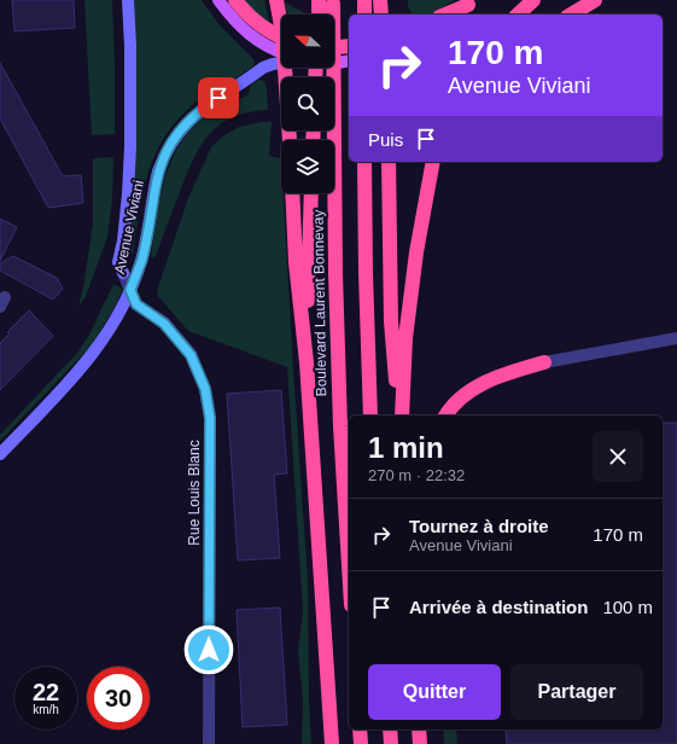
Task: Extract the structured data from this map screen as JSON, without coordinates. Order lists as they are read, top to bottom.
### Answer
{
  "streets": {
    "highway": ["Boulevard Laurent Bonnevay"],
    "main road": ["Avenue Viviani"],
    "street": ["Rue Louis Blanc"]
  },
  "crossings": [
    ["Avenue Viviani", "Rue Louis Blanc"]
  ],
  "north": "left",
  "page": {
    "turn": ["170 m", "Avenue Viviani"],
    "then": "Puis",
    "heading": ["1 min", "270 m · 22:32"],
    "list": [
      {
        "name": "Tournez à droite",
        "note": "Avenue Viviani",
        "value": "170 m"
      },
      {
        "name": "Arrivée à destination",
        "value": "100 m"
      }
    ],
    "buttons": ["Quitter", "Partager"],
    "speed": "22 km/h",
    "limit": "30"
  }
}
